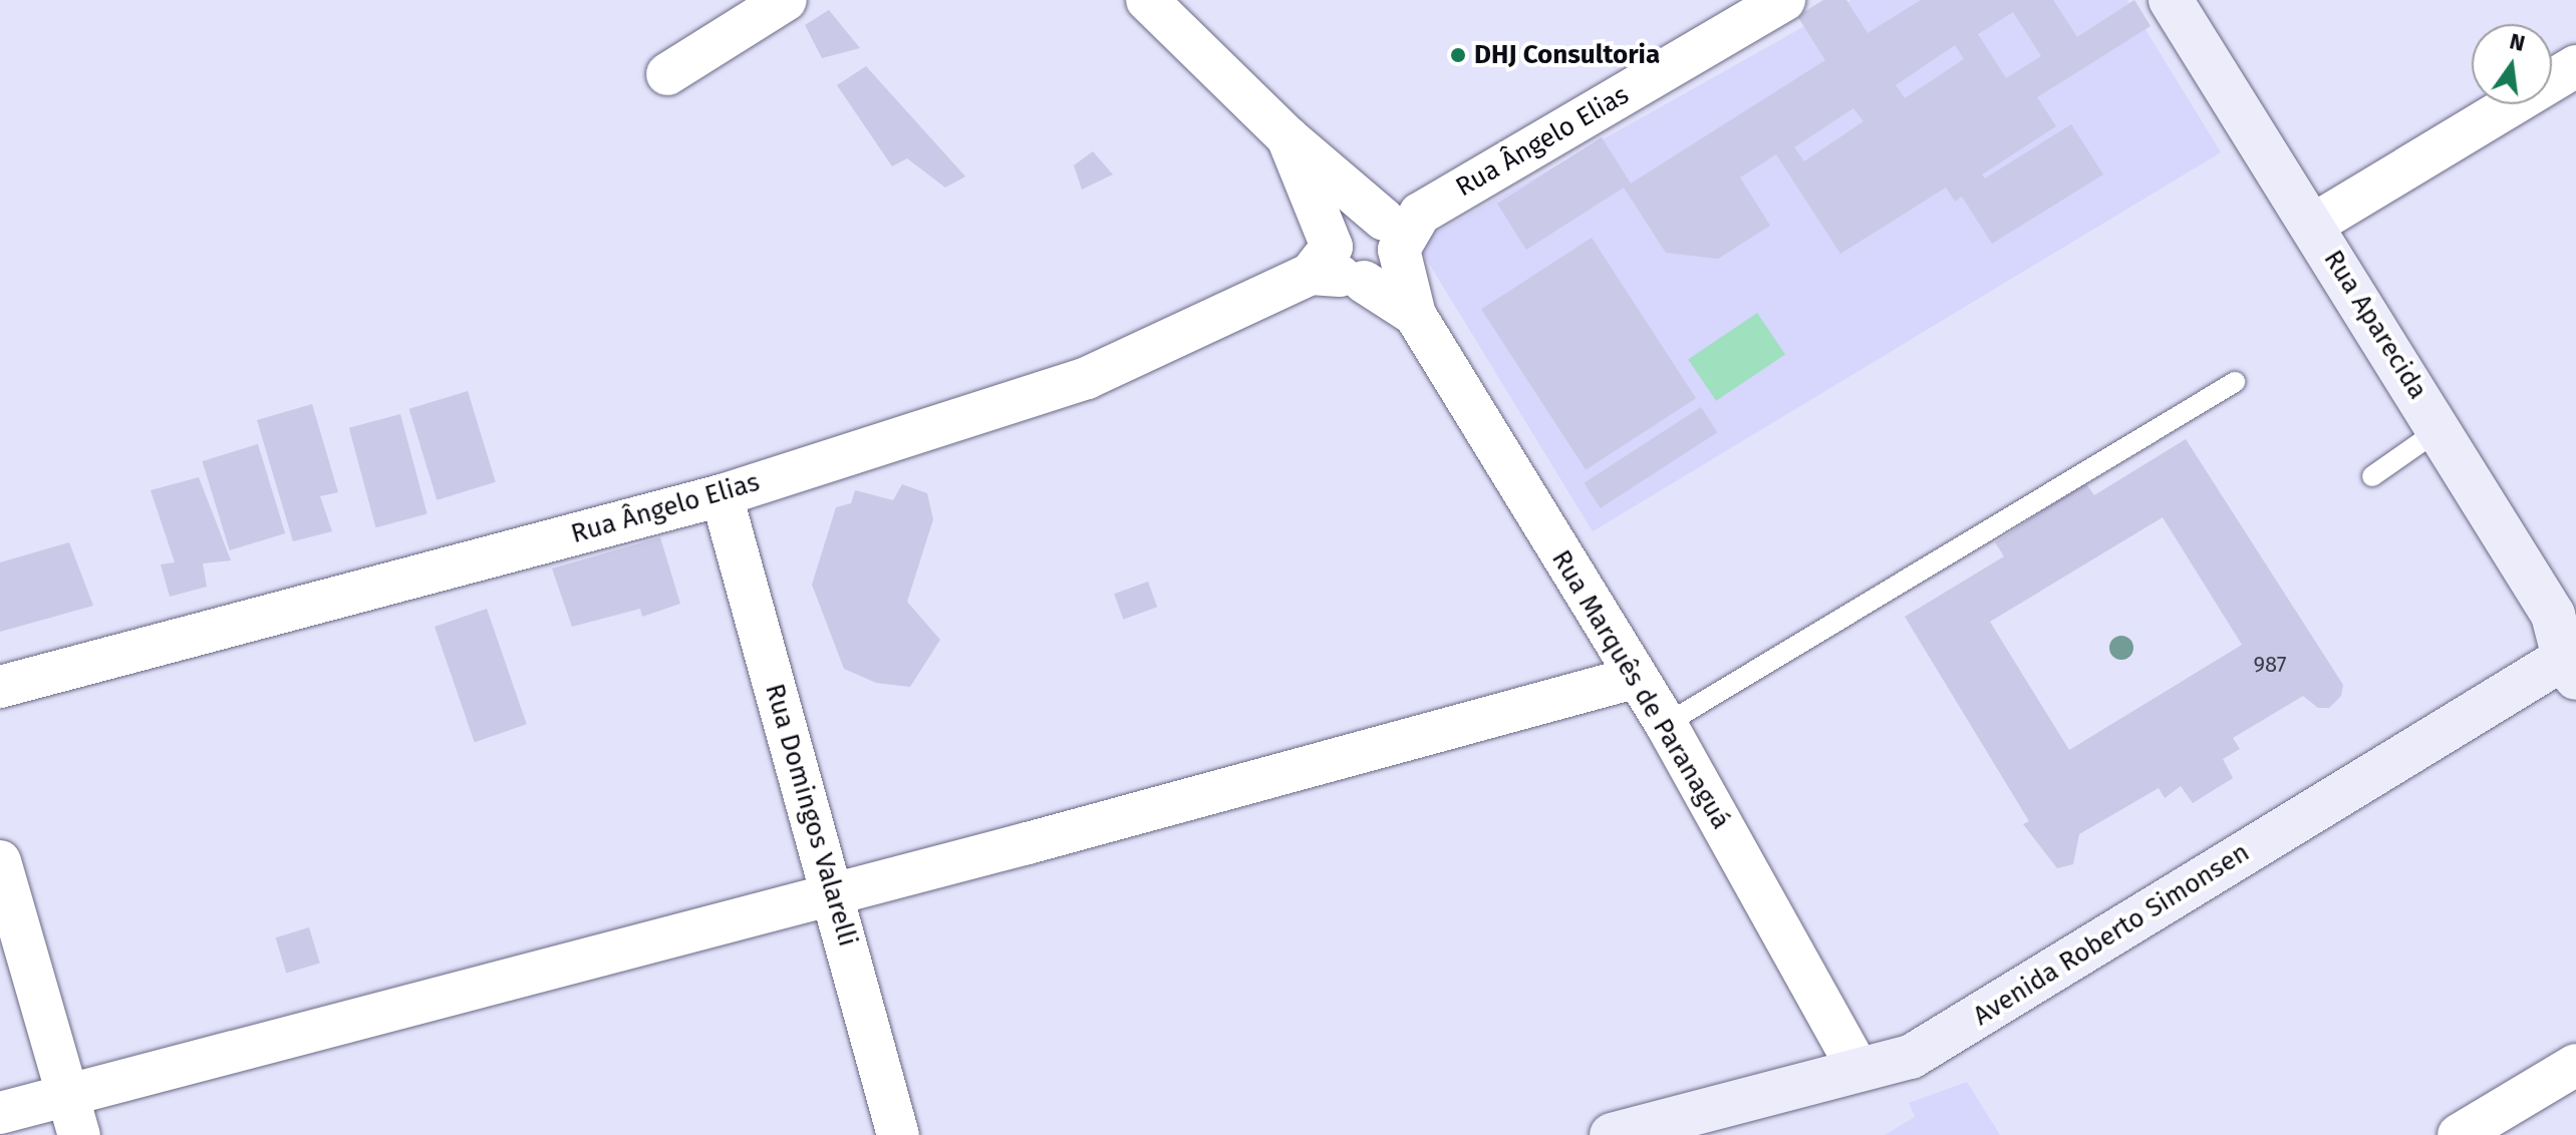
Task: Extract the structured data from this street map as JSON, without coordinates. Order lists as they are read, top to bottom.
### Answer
{
  "streets": {
    "main road": ["Rua Aparecida", "Avenida Roberto Simonsen"],
    "street": ["Rua Ângelo Elias", "Rua Marquês de Paranaguá", "Rua Domingos Valarelli"]
  },
  "crossings": [
    ["Rua Ângelo Elias", "Rua Marquês de Paranaguá"],
    ["Rua Ângelo Elias", "Rua Domingos Valarelli"],
    ["Rua Aparecida", "Avenida Roberto Simonsen"],
    ["Rua Marquês de Paranaguá", "Avenida Roberto Simonsen"]
  ],
  "places": ["DHJ Consultoria"],
  "house_numbers": ["987"],
  "north": "top"
}
